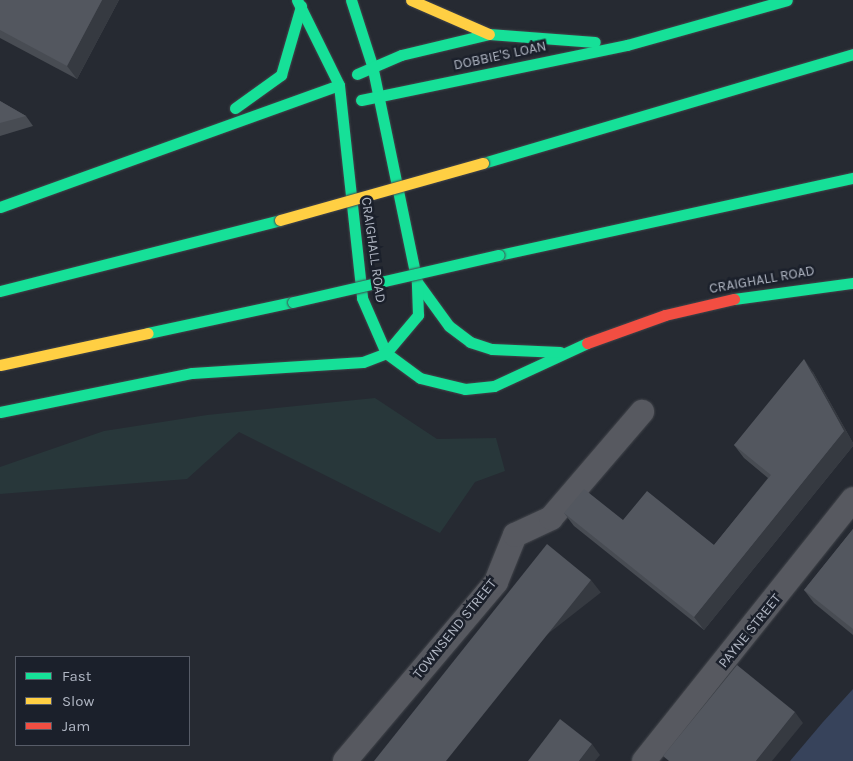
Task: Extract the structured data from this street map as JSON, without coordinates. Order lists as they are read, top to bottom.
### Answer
{
  "streets": {
    "main road": ["DOBBIE'S LOAN", "CRAIGHALL ROAD"],
    "street": ["TOWNSEND STREET", "PAYNE STREET"]
  },
  "crossings": [
    ["DOBBIE'S LOAN", "CRAIGHALL ROAD"]
  ],
  "legend": ["Fast", "Slow", "Jam"]
}
